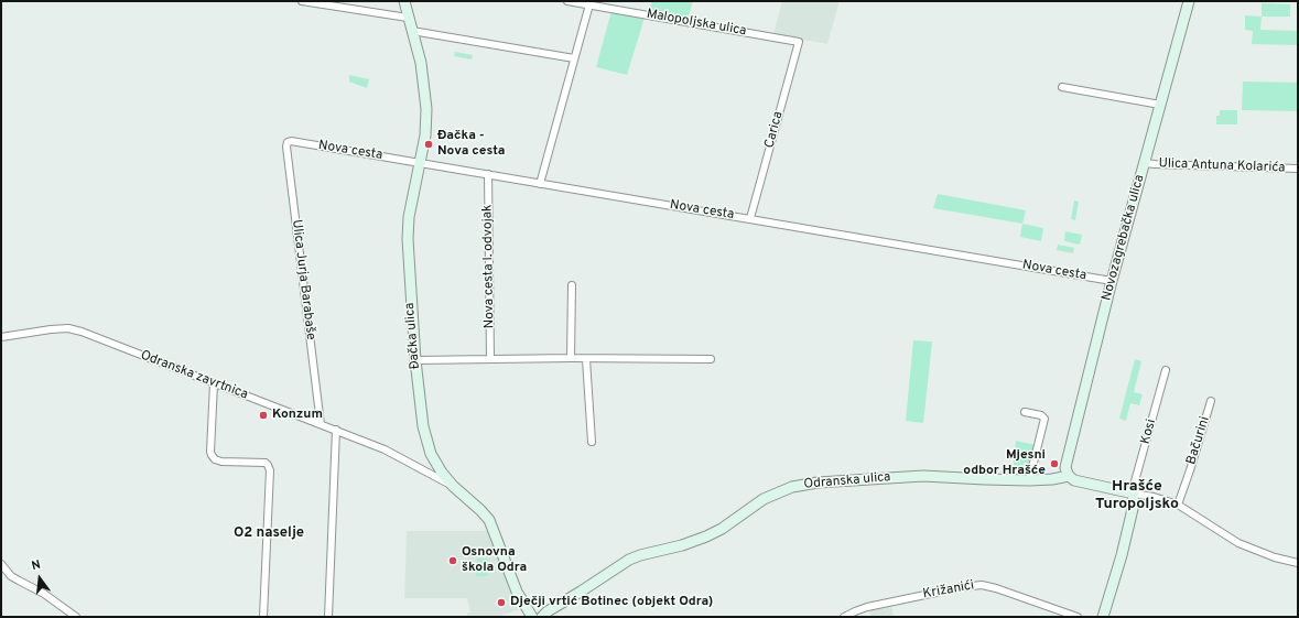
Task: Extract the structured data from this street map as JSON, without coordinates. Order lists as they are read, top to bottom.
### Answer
{
  "streets": {
    "street": [
      "Malopoljska ulica",
      "Carica",
      "Nova cesta",
      "Ulica Antuna Kolarića",
      "Novozagrebačka ulica",
      "Nova cesta I. odvojak",
      "Ulica Jurja Barabaše",
      "Đačka ulica",
      "Odranska zavrtnica",
      "Kosi",
      "Bačurini",
      "Odranska ulica",
      "Križanići"
    ]
  },
  "crossings": [
    ["Malopoljska ulica", "Carica"],
    ["Carica", "Nova cesta"],
    ["Nova cesta", "Novozagrebačka ulica"],
    ["Nova cesta", "Nova cesta I. odvojak"],
    ["Nova cesta", "Ulica Jurja Barabaše"],
    ["Nova cesta", "Đačka ulica"],
    ["Ulica Antuna Kolarića", "Novozagrebačka ulica"],
    ["Novozagrebačka ulica", "Odranska ulica"],
    ["Ulica Jurja Barabaše", "Odranska zavrtnica"],
    ["Đačka ulica", "Odranska zavrtnica"],
    ["Đačka ulica", "Odranska ulica"]
  ],
  "districts": ["Hrašće Turopoljsko", "O2 naselje"],
  "places": [
    "Đačka - Nova cesta",
    "Konzum",
    "Mjesni odbor Hrašće",
    "Osnovna škola Odra",
    "Dječji vrtić Botinec (objekt Odra)"
  ],
  "north": "top"
}
